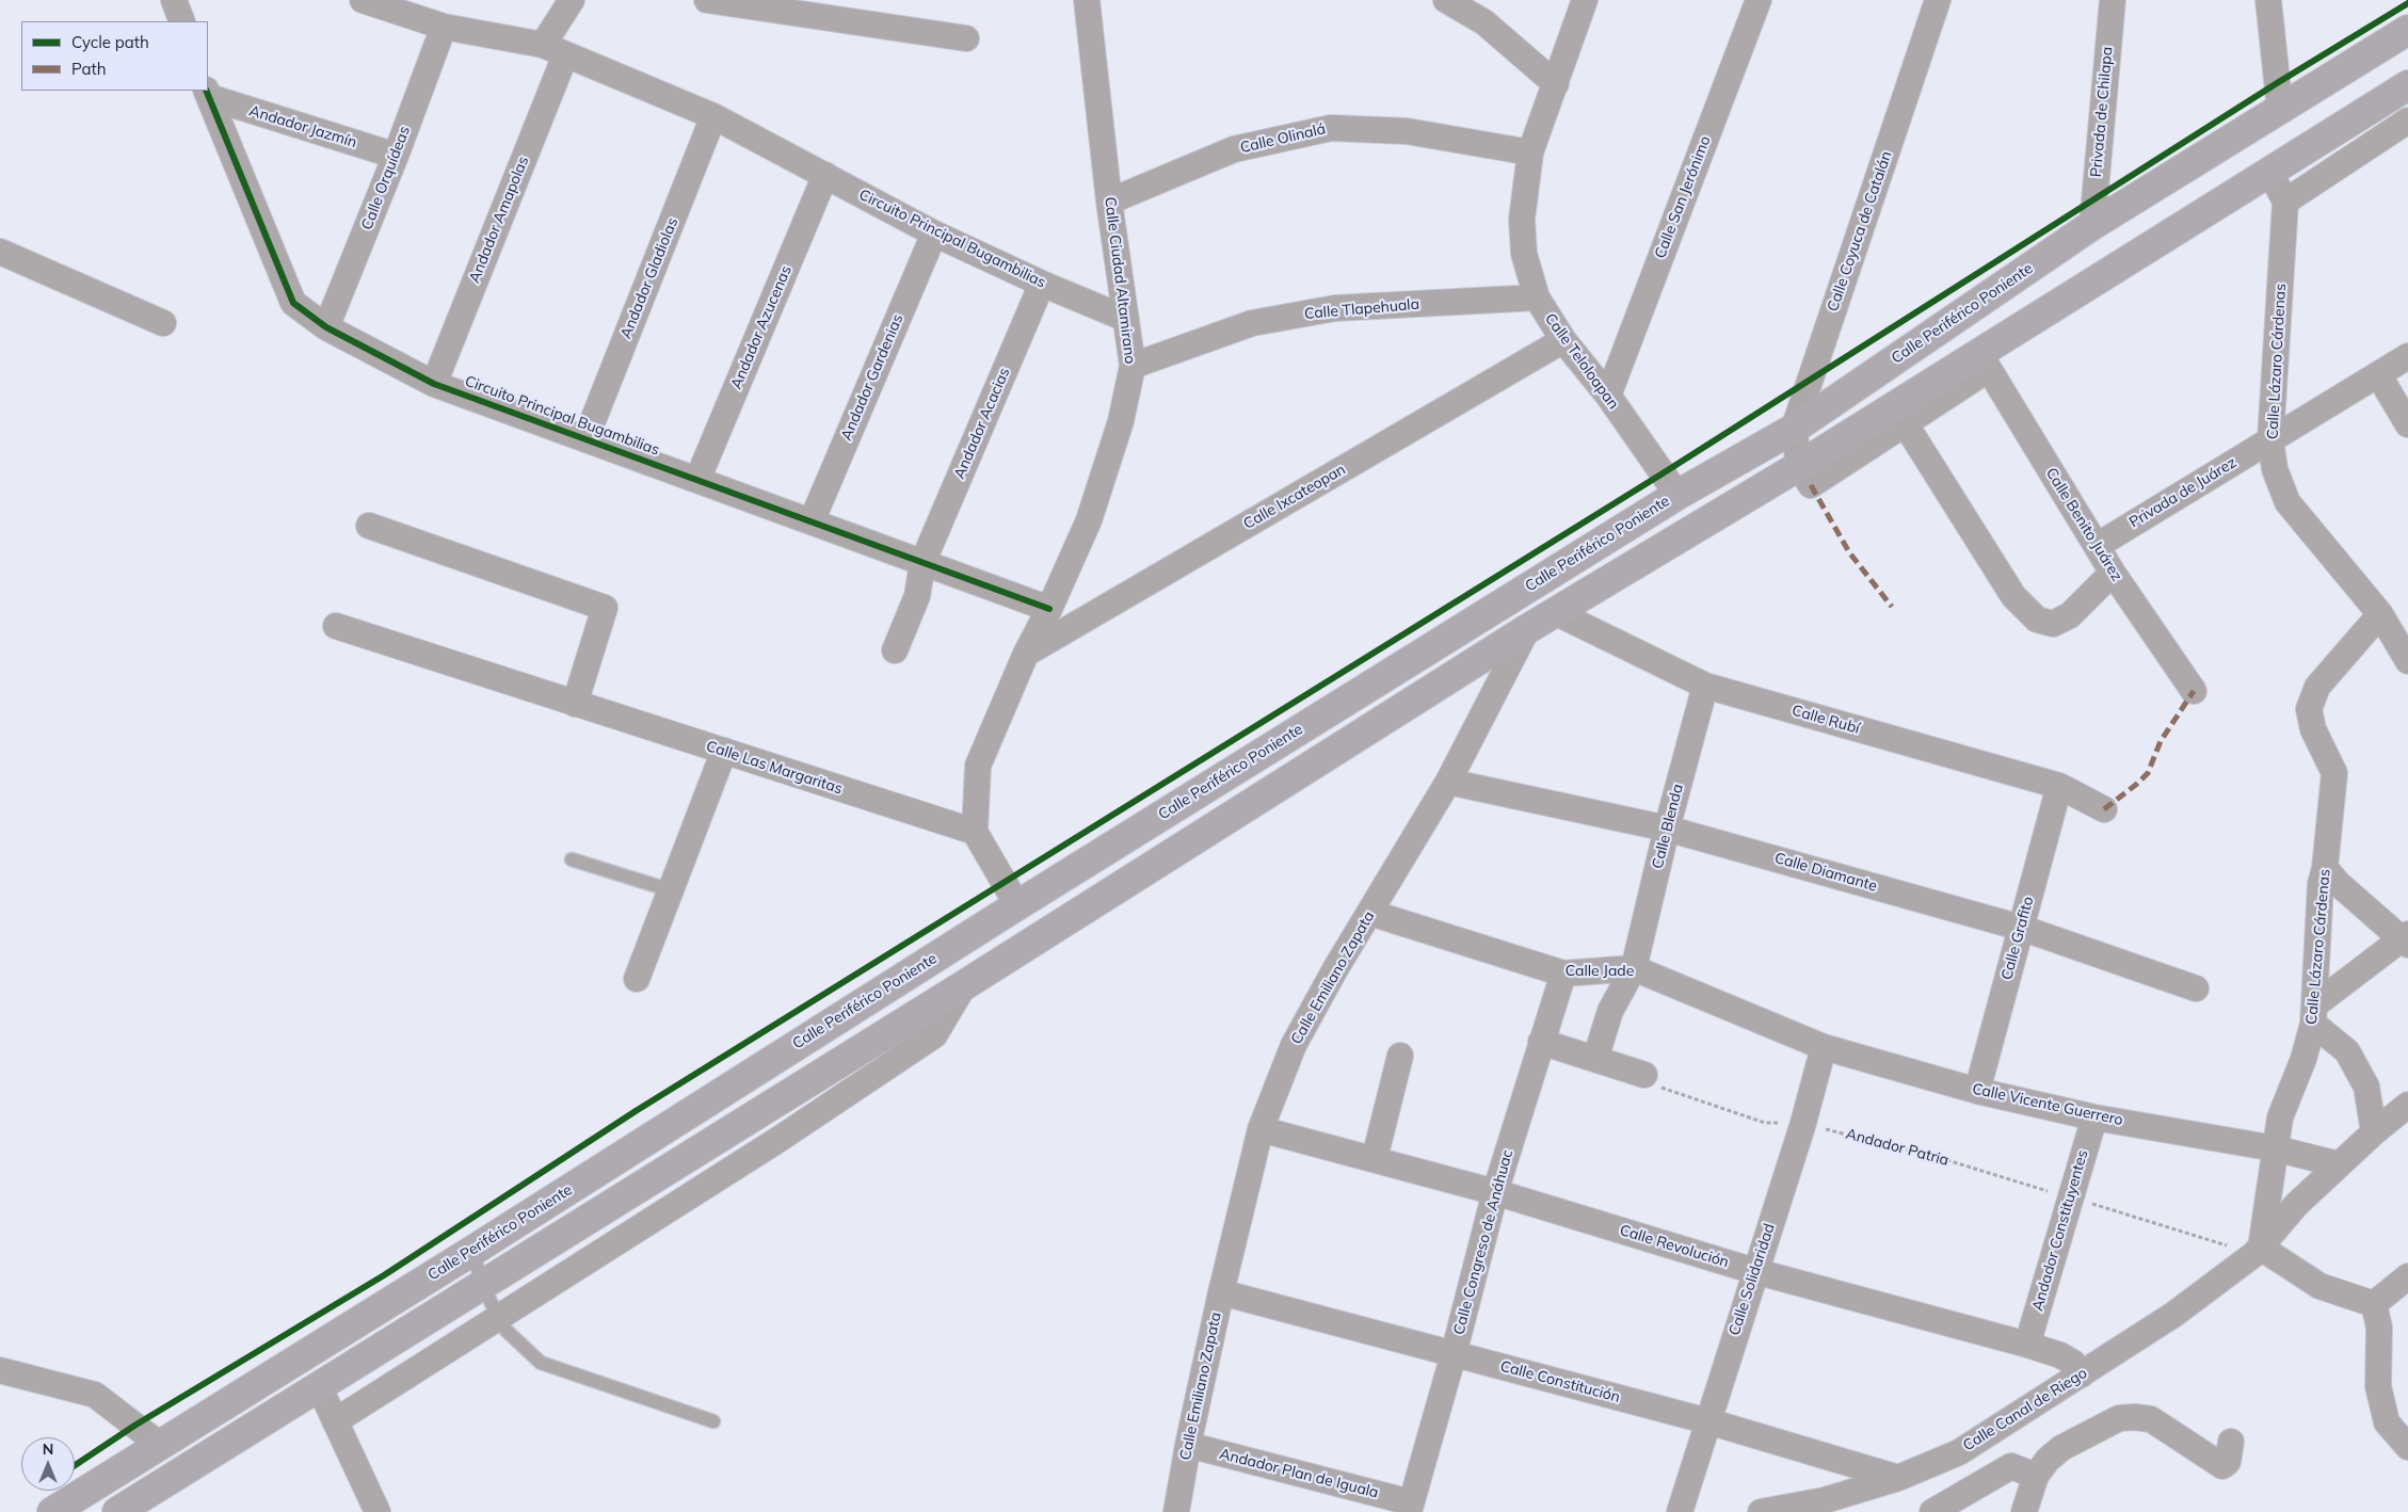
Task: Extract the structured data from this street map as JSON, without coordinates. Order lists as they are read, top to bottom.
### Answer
{
  "streets": {
    "main road": ["Calle Periférico Poniente"],
    "street": [
      "Privada de Chilapa",
      "Andador Jazmín",
      "Calle Olinalá",
      "Calle Orquídeas",
      "Calle San Jerónimo",
      "Andador Amapolas",
      "Calle Coyuca de Catalán",
      "Circuito Principal Bugambilias",
      "Andador Gladiolas",
      "Calle Ciudad Altamirano",
      "Calle Tlapehuala",
      "Andador Azucenas",
      "Calle Teloloapan",
      "Calle Lázaro Cárdenas",
      "Andador Gardenias",
      "Andador Acacias",
      "Privada de Juárez",
      "Calle Ixcateopan",
      "Calle Benito Juárez",
      "Calle Rubí",
      "Calle Las Margaritas",
      "Calle Blenda",
      "Calle Diamante",
      "Calle Grafito",
      "Calle Jade",
      "Calle Emiliano Zapata",
      "Calle Vicente Guerrero",
      "Andador Constituyentes",
      "Calle Congreso de Anáhuac",
      "Calle Revolución",
      "Calle Solidaridad",
      "Calle Constitución",
      "Calle Canal de Riego",
      "Andador Plan de Iguala"
    ],
    "path": ["Andador Patria"]
  },
  "crossings": [
    ["Privada de Chilapa", "Calle Periférico Poniente"],
    ["Andador Jazmín", "Calle Orquídeas"],
    ["Andador Jazmín", "Circuito Principal Bugambilias"],
    ["Calle Olinalá", "Calle Ciudad Altamirano"],
    ["Calle Olinalá", "Calle Teloloapan"],
    ["Calle Orquídeas", "Circuito Principal Bugambilias"],
    ["Calle San Jerónimo", "Calle Teloloapan"],
    ["Andador Amapolas", "Circuito Principal Bugambilias"],
    ["Calle Coyuca de Catalán", "Calle Periférico Poniente"],
    ["Circuito Principal Bugambilias", "Andador Gladiolas"],
    ["Circuito Principal Bugambilias", "Calle Ciudad Altamirano"],
    ["Circuito Principal Bugambilias", "Andador Azucenas"],
    ["Circuito Principal Bugambilias", "Andador Gardenias"],
    ["Circuito Principal Bugambilias", "Andador Acacias"],
    ["Calle Ciudad Altamirano", "Calle Tlapehuala"],
    ["Calle Ciudad Altamirano", "Calle Ixcateopan"],
    ["Calle Ciudad Altamirano", "Calle Las Margaritas"],
    ["Calle Tlapehuala", "Calle Teloloapan"],
    ["Calle Periférico Poniente", "Calle Teloloapan"],
    ["Calle Teloloapan", "Calle Ixcateopan"],
    ["Calle Lázaro Cárdenas", "Privada de Juárez"],
    ["Calle Lázaro Cárdenas", "Calle Vicente Guerrero"],
    ["Calle Lázaro Cárdenas", "Andador Patria"],
    ["Calle Lázaro Cárdenas", "Calle Canal de Riego"],
    ["Privada de Juárez", "Calle Benito Juárez"],
    ["Calle Rubí", "Calle Blenda"],
    ["Calle Rubí", "Calle Grafito"],
    ["Calle Blenda", "Calle Diamante"],
    ["Calle Blenda", "Calle Jade"],
    ["Calle Diamante", "Calle Grafito"],
    ["Calle Diamante", "Calle Emiliano Zapata"],
    ["Calle Grafito", "Calle Vicente Guerrero"],
    ["Calle Jade", "Calle Emiliano Zapata"],
    ["Calle Jade", "Calle Vicente Guerrero"],
    ["Calle Jade", "Calle Congreso de Anáhuac"],
    ["Calle Jade", "Calle Solidaridad"],
    ["Calle Emiliano Zapata", "Calle Revolución"],
    ["Calle Emiliano Zapata", "Calle Constitución"],
    ["Calle Emiliano Zapata", "Andador Plan de Iguala"],
    ["Calle Vicente Guerrero", "Andador Constituyentes"],
    ["Calle Vicente Guerrero", "Calle Solidaridad"],
    ["Calle Vicente Guerrero", "Calle Canal de Riego"],
    ["Andador Patria", "Andador Constituyentes"],
    ["Andador Patria", "Calle Solidaridad"],
    ["Andador Patria", "Calle Canal de Riego"],
    ["Andador Constituyentes", "Calle Revolución"],
    ["Calle Congreso de Anáhuac", "Calle Revolución"],
    ["Calle Congreso de Anáhuac", "Calle Constitución"],
    ["Calle Congreso de Anáhuac", "Andador Plan de Iguala"],
    ["Calle Revolución", "Calle Solidaridad"],
    ["Calle Revolución", "Calle Canal de Riego"],
    ["Calle Solidaridad", "Calle Constitución"],
    ["Calle Constitución", "Calle Canal de Riego"]
  ],
  "legend": ["Cycle path", "Path"],
  "north": "top"
}
